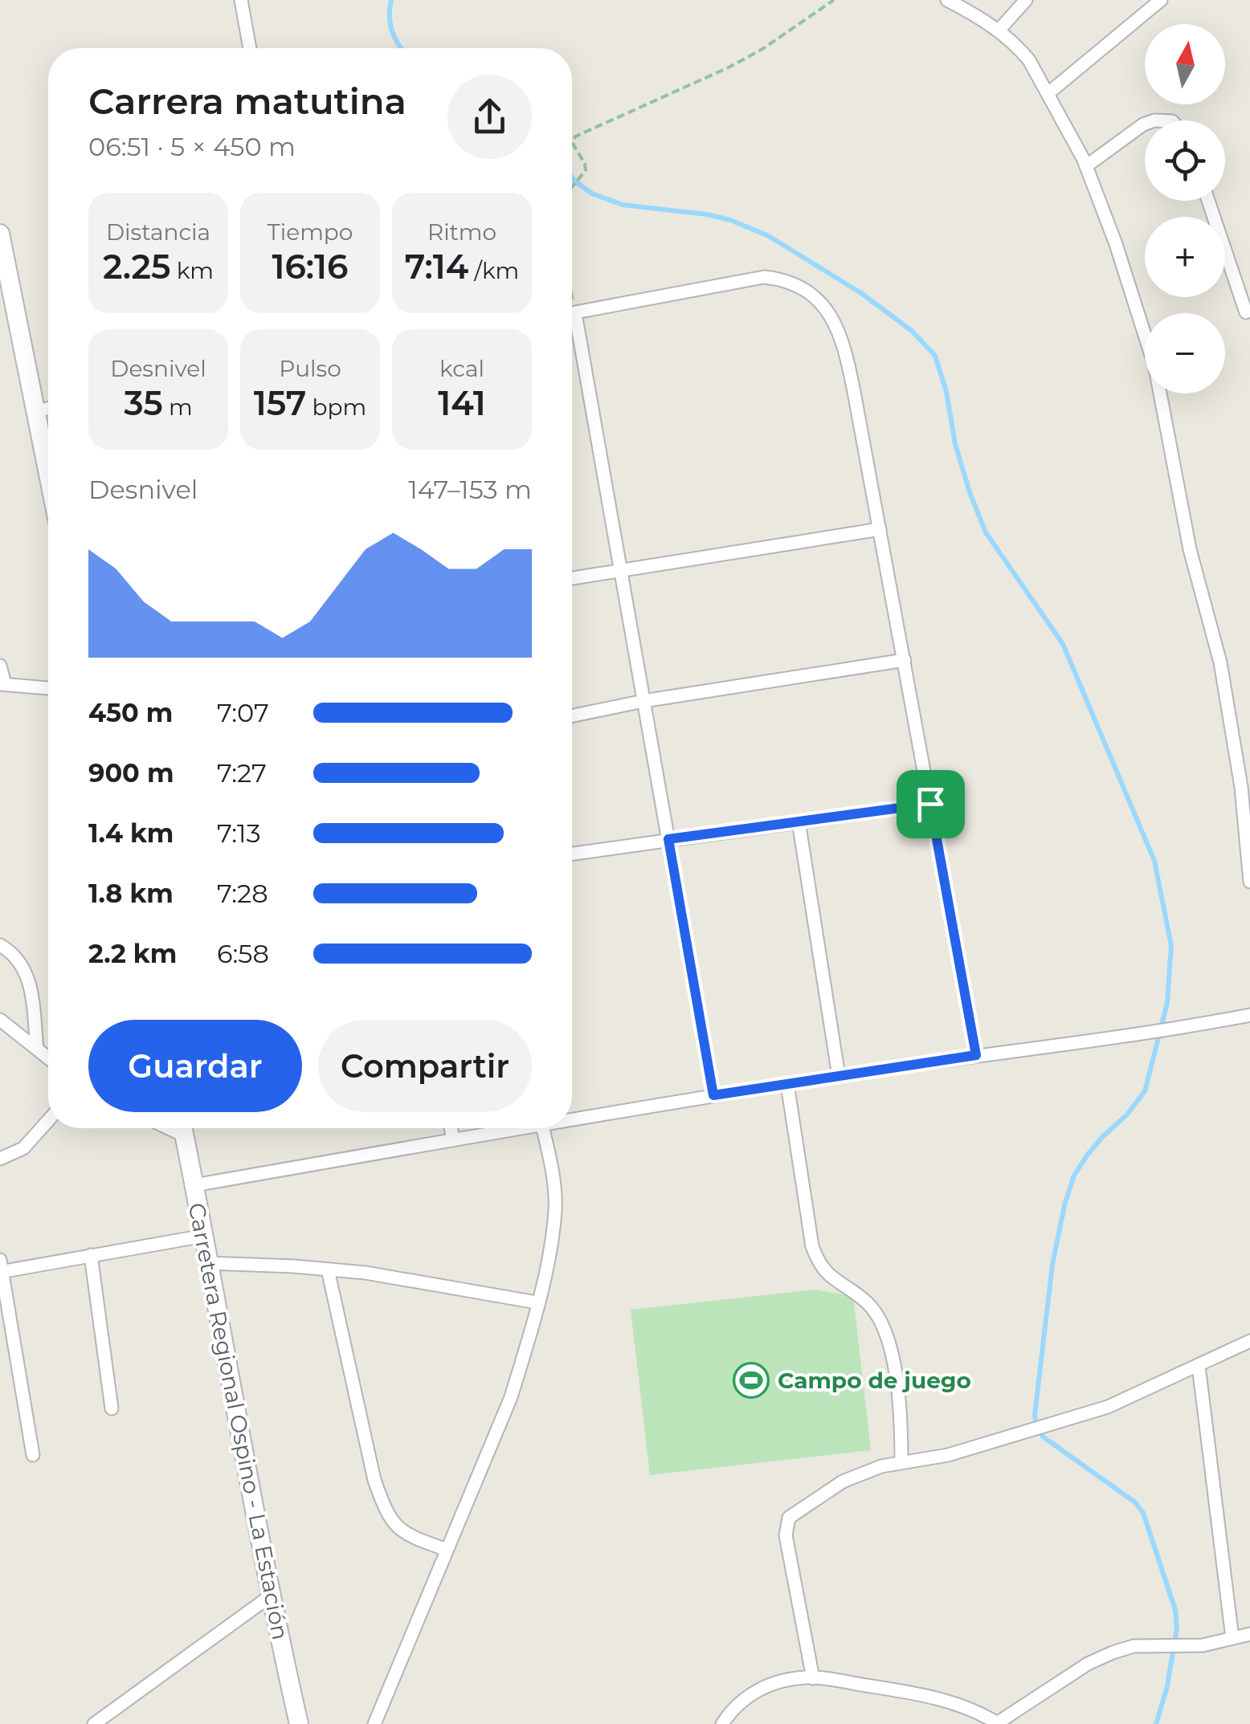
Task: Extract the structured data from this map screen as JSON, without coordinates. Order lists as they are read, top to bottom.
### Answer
{
  "streets": {
    "main road": ["Carretera Regional Ospino - La Estación"]
  },
  "places": {
    "sports": ["Campo de juego"]
  },
  "north": "top",
  "page": {
    "map_buttons": ["+", "−"],
    "heading": ["Carrera matutina", "06:51 · 5 × 450 m"],
    "stats": [
      ["Distancia", "2.25 km"],
      ["Tiempo", "16:16"],
      ["Ritmo", "7:14 /km"],
      ["Desnivel", "35 m"],
      ["Pulso", "157 bpm"],
      ["kcal", "141"]
    ],
    "chart": ["Desnivel", "147–153 m"],
    "list": [
      {
        "name": "450 m",
        "note": "7:07"
      },
      {
        "name": "900 m",
        "note": "7:27"
      },
      {
        "name": "1.4 km",
        "note": "7:13"
      },
      {
        "name": "1.8 km",
        "note": "7:28"
      },
      {
        "name": "2.2 km",
        "note": "6:58"
      }
    ],
    "buttons": ["Guardar", "Compartir"]
  }
}
